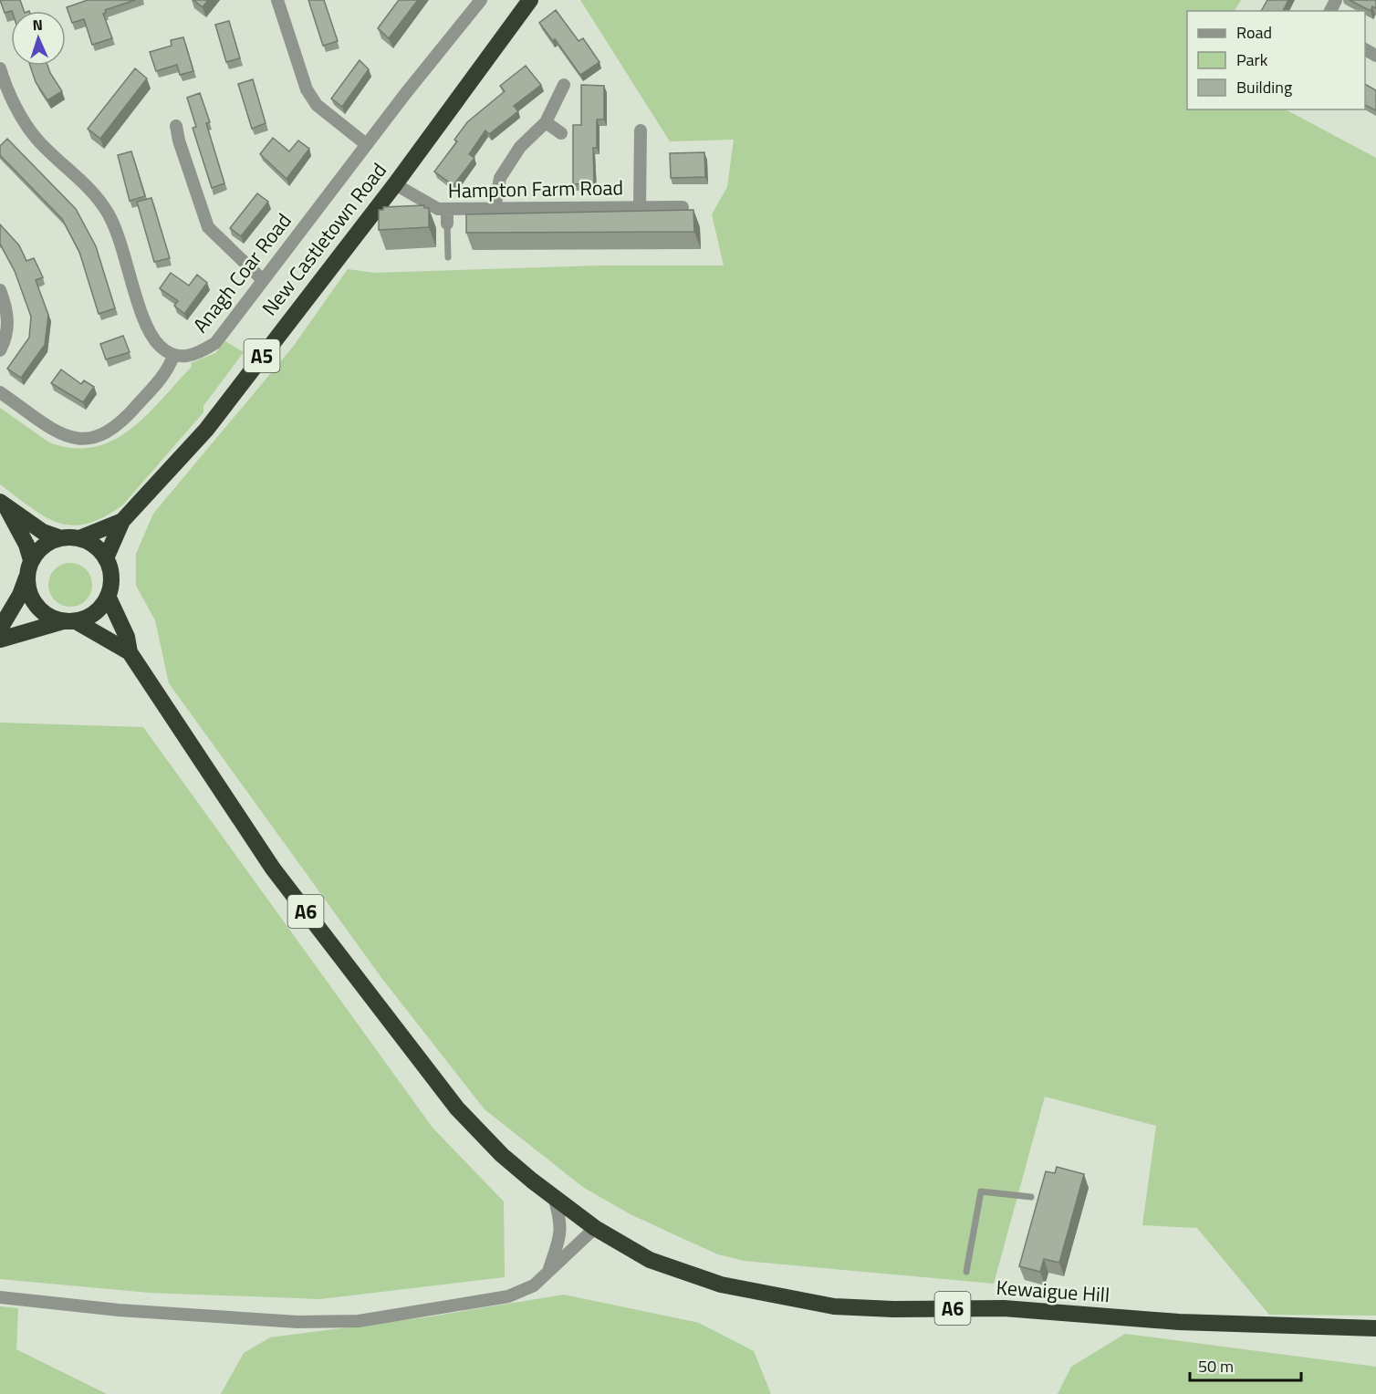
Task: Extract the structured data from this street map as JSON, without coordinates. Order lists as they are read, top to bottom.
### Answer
{
  "streets": {
    "highway": [
      "New Castletown Road",
      "A5",
      "A6",
      "Kewaigue Hill"
    ],
    "street": ["Hampton Farm Road", "Anagh Coar Road"]
  },
  "crossings": [
    ["Hampton Farm Road", "New Castletown Road"],
    ["New Castletown Road", "A5"],
    ["A5", "A6"],
    ["A6", "Kewaigue Hill"]
  ],
  "legend": ["Road", "Park", "Building"],
  "scale_bar": "50 m",
  "north": "top"
}
